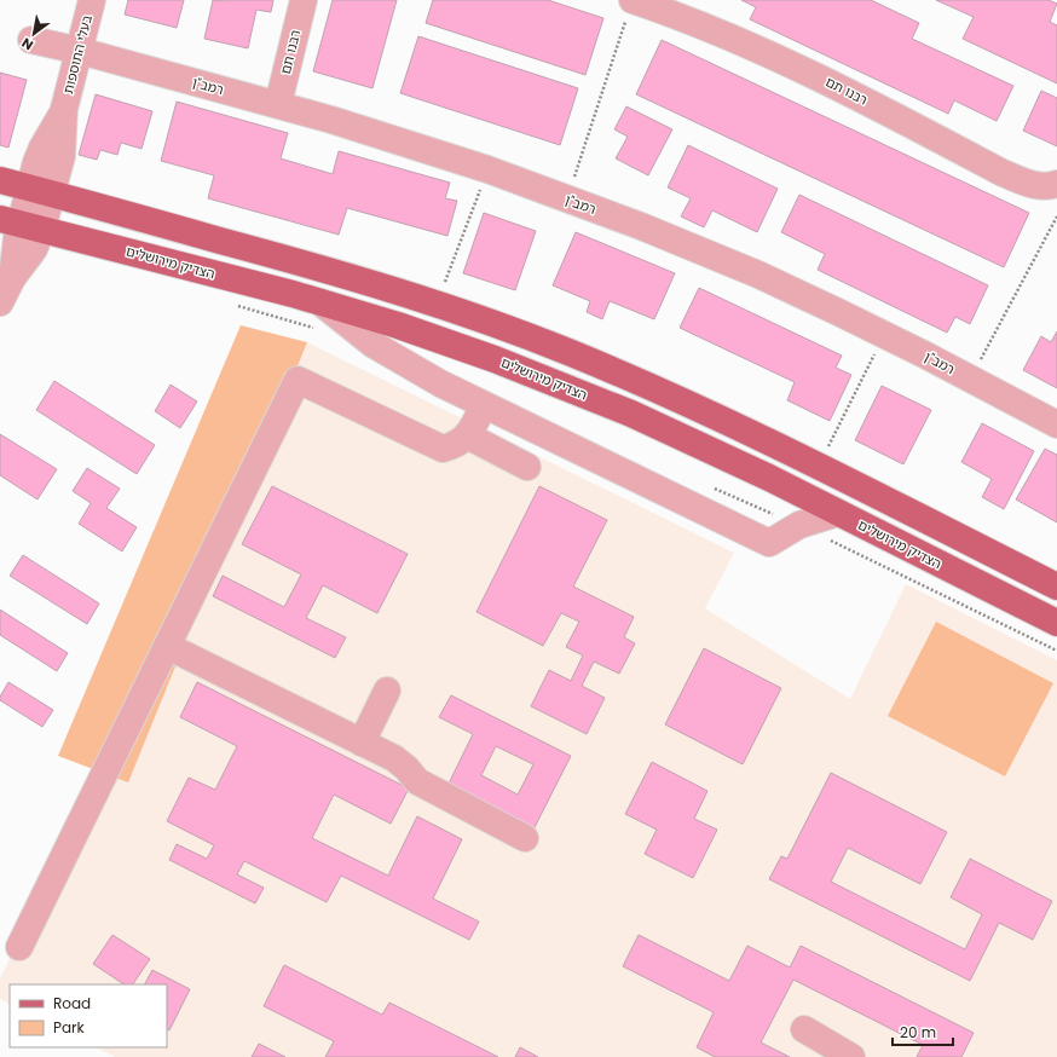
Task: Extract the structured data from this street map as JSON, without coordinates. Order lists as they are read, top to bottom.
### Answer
{
  "streets": {
    "main road": ["הצדיק מירושלים"],
    "street": ["רבנו תם", "בעלי התוספות", "רמב\"ן"]
  },
  "crossings": [
    ["רבנו תם", "רמב\"ן"],
    ["בעלי התוספות", "רמב\"ן"],
    ["בעלי התוספות", "הצדיק מירושלים"]
  ],
  "legend": ["Road", "Park"],
  "scale_bar": "20 m",
  "north": "bottom left"
}
